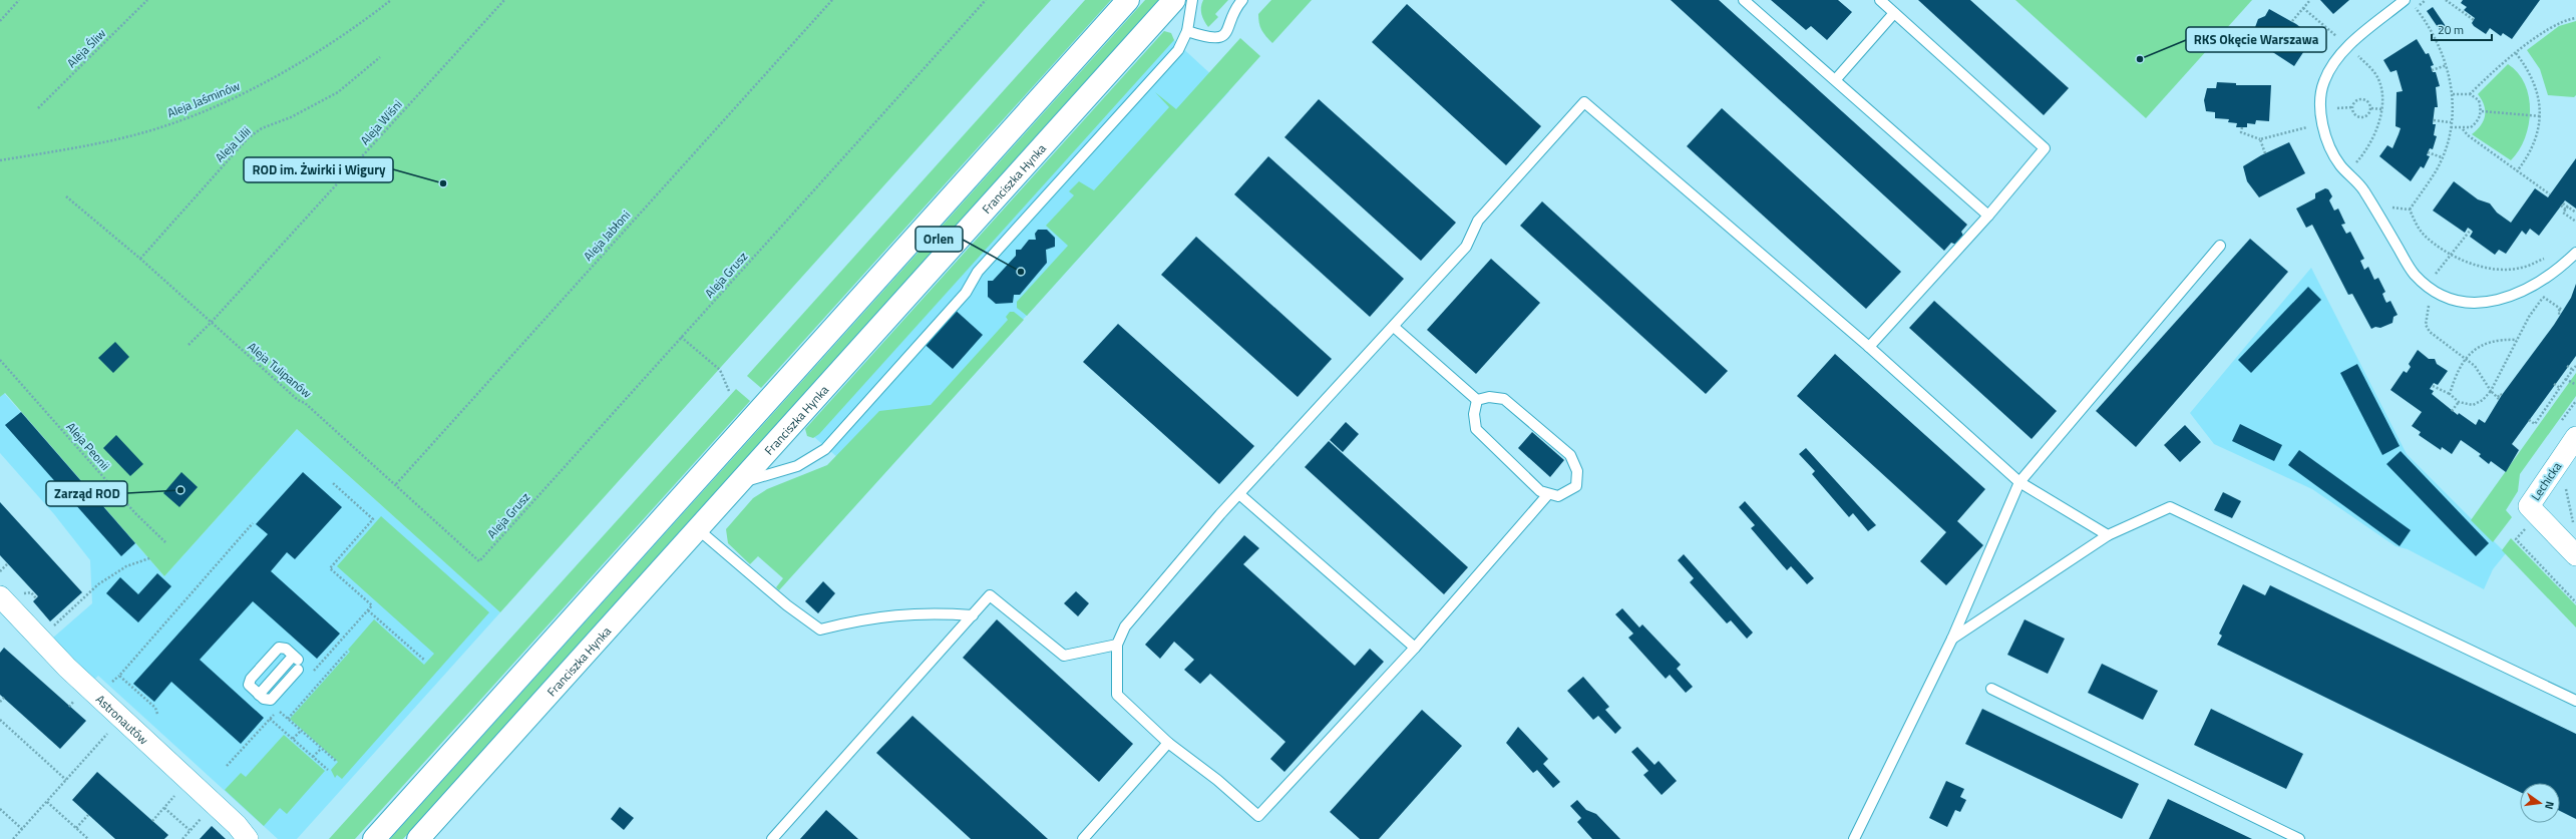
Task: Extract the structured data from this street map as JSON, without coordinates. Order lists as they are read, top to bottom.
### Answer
{
  "streets": {
    "main road": ["Franciszka Hynka"],
    "street": ["Lechicka", "Astronautów"],
    "path": [
      "Aleja Śliw",
      "Aleja Jaśminów",
      "Aleja Wiśni",
      "Aleja Lilii",
      "Aleja Jabłoni",
      "Aleja Grusz",
      "Aleja Tulipanów",
      "Aleja Peonii"
    ]
  },
  "crossings": [
    ["Aleja Wiśni", "Aleja Tulipanów"],
    ["Aleja Lilii", "Aleja Tulipanów"],
    ["Aleja Jabłoni", "Aleja Tulipanów"],
    ["Aleja Grusz", "Aleja Tulipanów"]
  ],
  "places": [
    "RKS Okęcie Warszawa",
    "ROD im. Żwirki i Wigury",
    "Orlen",
    "Zarząd ROD"
  ],
  "scale_bar": "20 m",
  "north": "right"
}
